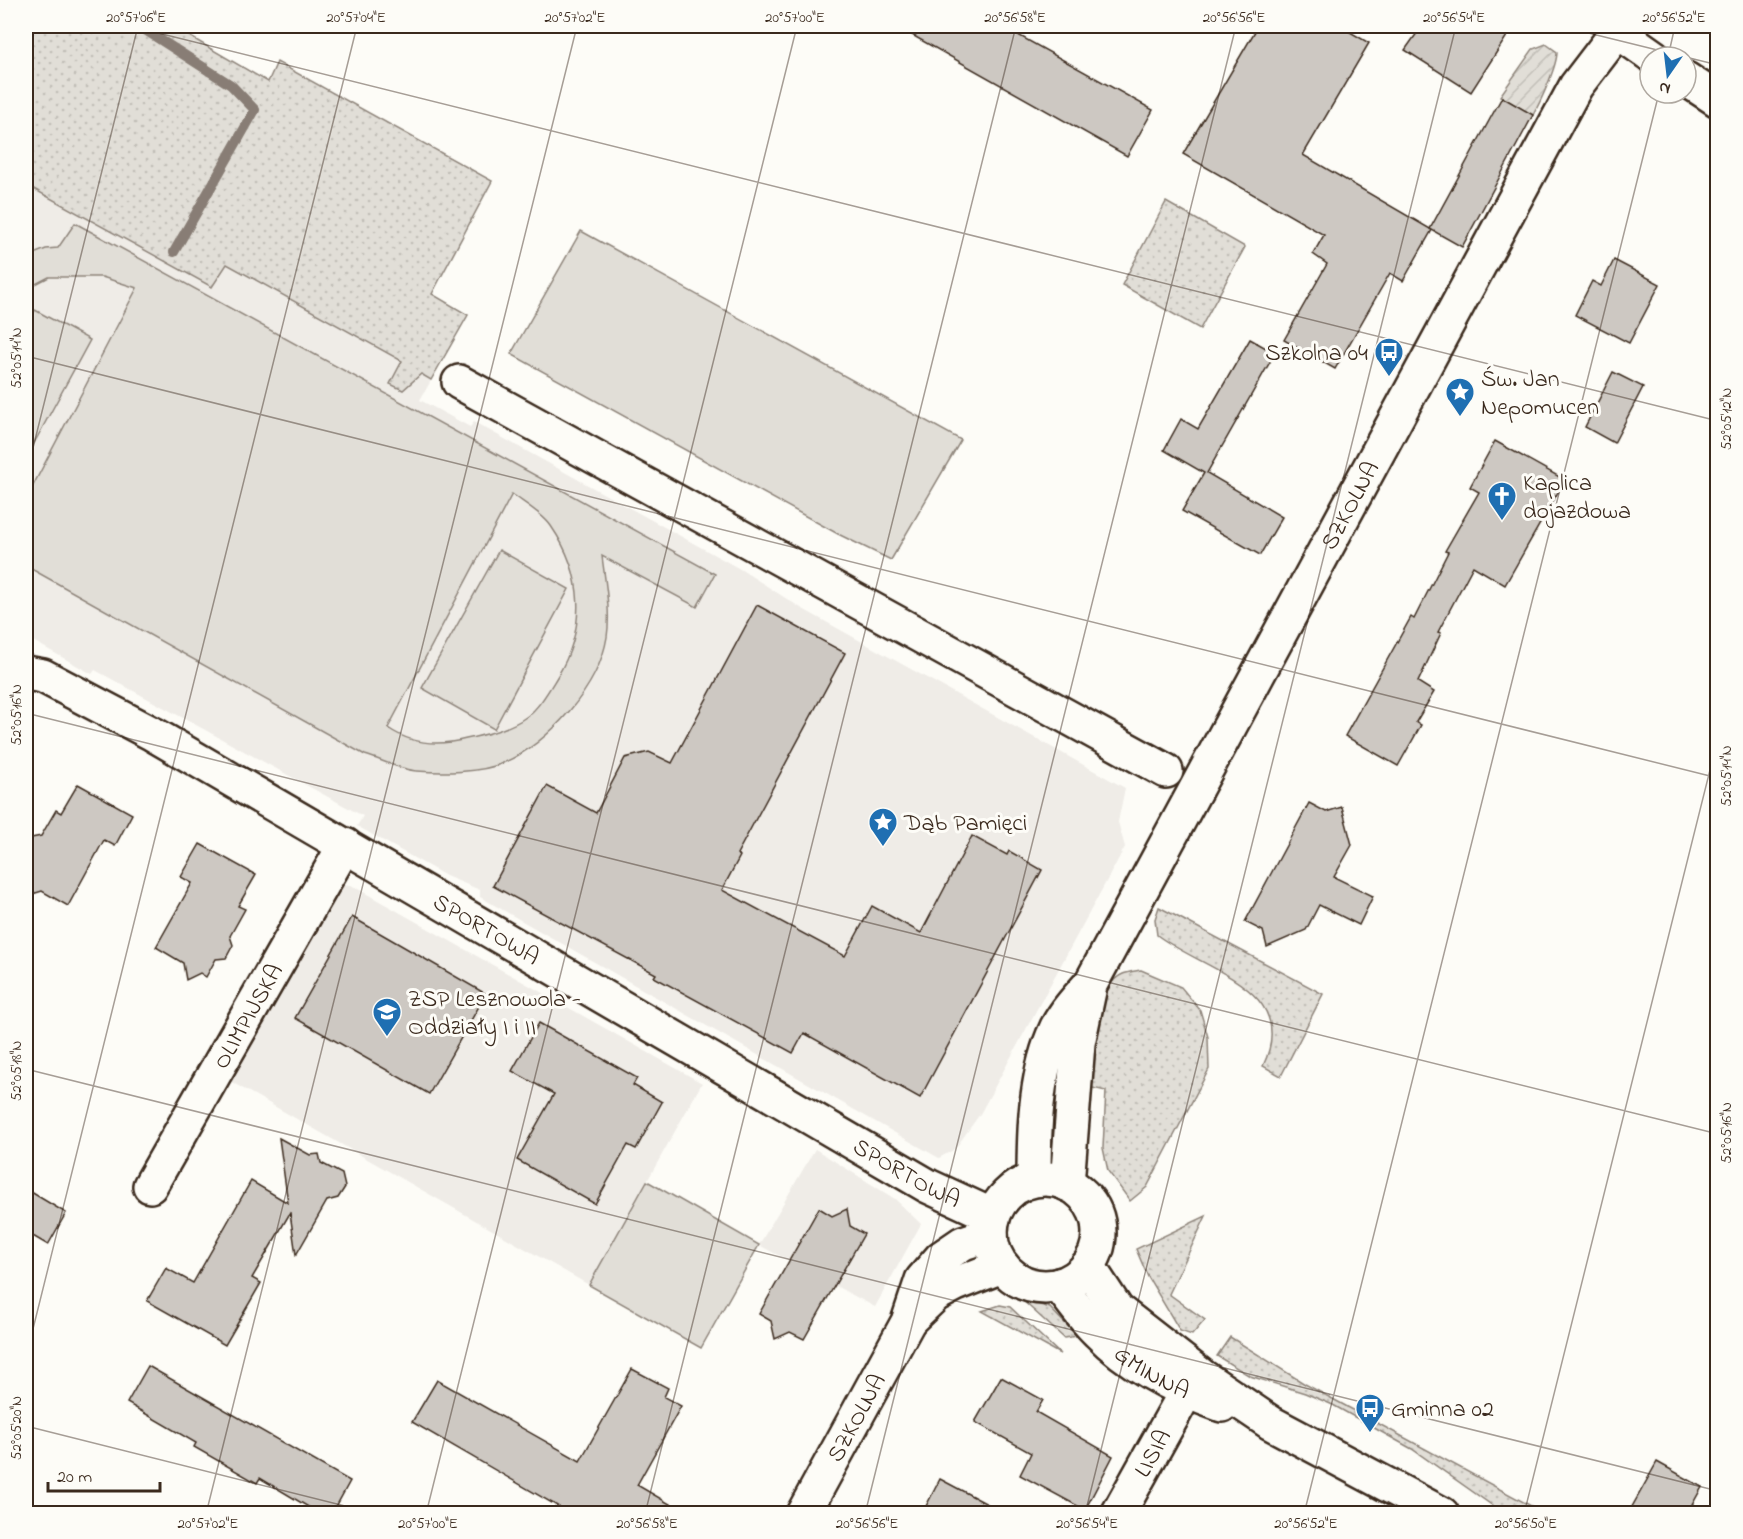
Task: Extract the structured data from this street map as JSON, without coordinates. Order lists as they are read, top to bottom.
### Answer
{
  "streets": {
    "street": [
      "SZKOLNA",
      "SPORTOWA",
      "OLIMPIJSKA",
      "GMINNA",
      "LISIA"
    ]
  },
  "crossings": [
    ["SZKOLNA", "SPORTOWA"],
    ["SZKOLNA", "GMINNA"],
    ["SPORTOWA", "OLIMPIJSKA"],
    ["SPORTOWA", "GMINNA"],
    ["GMINNA", "LISIA"]
  ],
  "places": {
    "bus stop": ["Szkolna 04", "Gminna 02"],
    "place": ["Św. Jan Nepomucen", "Dąb Pamięci"],
    "church": ["Kaplica dojazdowa"],
    "school or university": ["ZSP Lesznowola - Oddziały I i II"]
  },
  "scale_bar": "20 m",
  "north": "bottom",
  "coordinates": [
    "20°57'06\"E",
    "20°57'04\"E",
    "20°57'02\"E",
    "20°57'00\"E",
    "20°56'58\"E",
    "20°56'56\"E",
    "20°56'54\"E",
    "20°56'52\"E",
    "52°05'14\"N",
    "52°05'12\"N",
    "52°05'16\"N",
    "52°05'18\"N",
    "52°05'20\"N",
    "20°56'50\"E"
  ]
}
